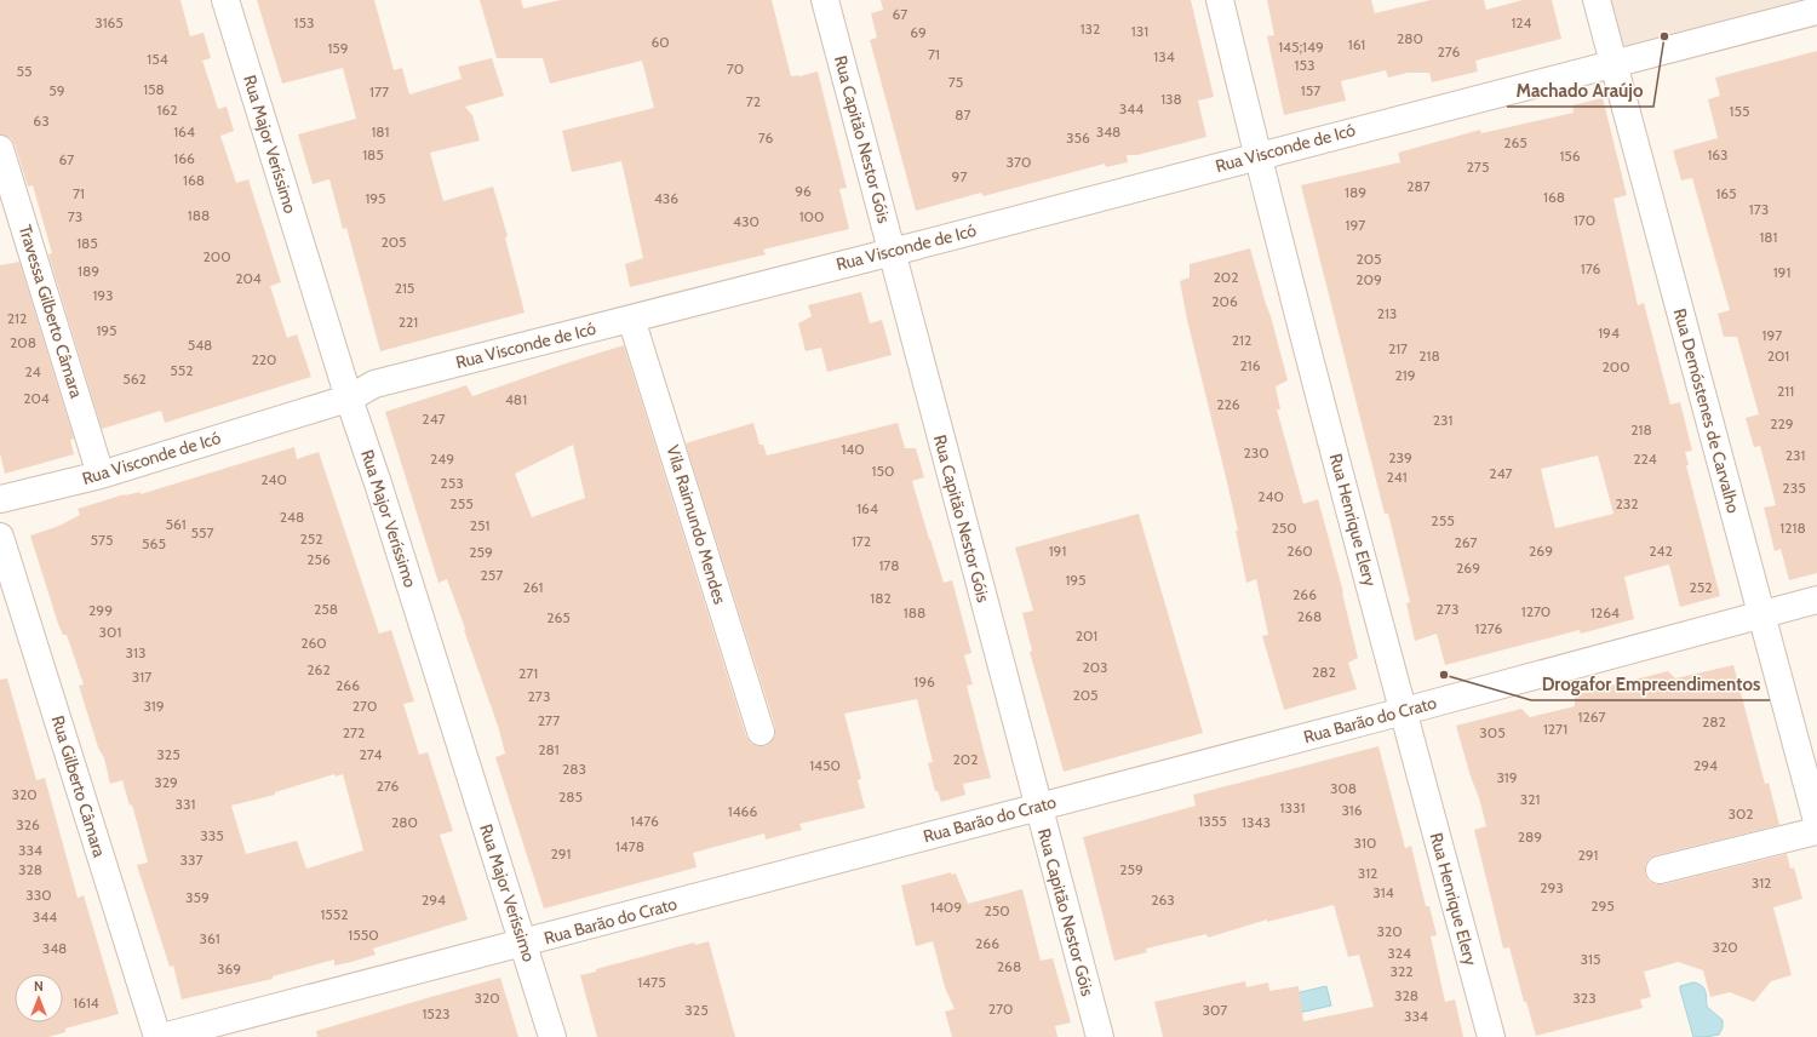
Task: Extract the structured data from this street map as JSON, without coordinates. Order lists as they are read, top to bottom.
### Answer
{
  "streets": {
    "street": [
      "Rua Capitão Nestor Góis",
      "Rua Major Veríssimo",
      "Rua Visconde de Icó",
      "Travessa Gilberto Câmara",
      "Rua Demóstenes de Carvalho",
      "Rua Henrique Elery",
      "Vila Raimundo Mendes",
      "Rua Barão do Crato",
      "Rua Gilberto Câmara"
    ]
  },
  "crossings": [
    ["Rua Capitão Nestor Góis", "Rua Visconde de Icó"],
    ["Rua Capitão Nestor Góis", "Rua Barão do Crato"],
    ["Rua Major Veríssimo", "Rua Visconde de Icó"],
    ["Rua Major Veríssimo", "Rua Barão do Crato"],
    ["Rua Visconde de Icó", "Travessa Gilberto Câmara"],
    ["Rua Visconde de Icó", "Rua Demóstenes de Carvalho"],
    ["Rua Visconde de Icó", "Rua Henrique Elery"],
    ["Rua Visconde de Icó", "Vila Raimundo Mendes"],
    ["Rua Demóstenes de Carvalho", "Rua Barão do Crato"],
    ["Rua Henrique Elery", "Rua Barão do Crato"]
  ],
  "places": ["Machado Araújo", "Drogafor Empreendimentos"],
  "house_numbers": [
    "67",
    "3165",
    "153",
    "124",
    "132",
    "131",
    "69",
    "280",
    "60",
    "161",
    "145;149",
    "159",
    "276",
    "71",
    "134",
    "154",
    "153",
    "70",
    "55",
    "75",
    "158",
    "59",
    "157",
    "177",
    "138",
    "72",
    "344",
    "162",
    "155",
    "87",
    "63",
    "164",
    "181",
    "348",
    "76",
    "356",
    "265",
    "185",
    "163",
    "156",
    "166",
    "67",
    "370",
    "275",
    "97",
    "168",
    "287",
    "96",
    "189",
    "71",
    "165",
    "168",
    "195",
    "436",
    "173",
    "188",
    "73",
    "100",
    "170",
    "430",
    "197",
    "181",
    "205",
    "185",
    "200",
    "205",
    "176",
    "189",
    "191",
    "202",
    "204",
    "209",
    "215",
    "193",
    "206",
    "213",
    "212",
    "221",
    "195",
    "194",
    "197",
    "212",
    "208",
    "548",
    "217",
    "218",
    "201",
    "220",
    "216",
    "200",
    "552",
    "24",
    "219",
    "562",
    "211",
    "204",
    "481",
    "226",
    "247",
    "231",
    "229",
    "218",
    "140",
    "230",
    "231",
    "239",
    "249",
    "224",
    "150",
    "247",
    "241",
    "240",
    "253",
    "235",
    "240",
    "255",
    "232",
    "164",
    "248",
    "255",
    "561",
    "251",
    "250",
    "1218",
    "557",
    "252",
    "575",
    "172",
    "267",
    "565",
    "191",
    "260",
    "269",
    "242",
    "259",
    "256",
    "178",
    "269",
    "257",
    "195",
    "261",
    "252",
    "266",
    "182",
    "258",
    "273",
    "299",
    "1270",
    "188",
    "1264",
    "268",
    "265",
    "1276",
    "301",
    "201",
    "260",
    "313",
    "203",
    "262",
    "282",
    "271",
    "317",
    "196",
    "266",
    "205",
    "273",
    "319",
    "270",
    "1267",
    "277",
    "282",
    "1271",
    "272",
    "305",
    "281",
    "325",
    "274",
    "202",
    "1450",
    "294",
    "283",
    "319",
    "329",
    "276",
    "308",
    "320",
    "285",
    "321",
    "331",
    "1331",
    "316",
    "1466",
    "302",
    "1476",
    "1355",
    "280",
    "1343",
    "326",
    "335",
    "289",
    "310",
    "1478",
    "334",
    "291",
    "291",
    "337",
    "328",
    "259",
    "312",
    "312",
    "293",
    "314",
    "330",
    "359",
    "294",
    "263",
    "295",
    "1409",
    "250",
    "1552",
    "344",
    "320",
    "1550",
    "361",
    "266",
    "320",
    "348",
    "324",
    "315",
    "268",
    "369",
    "322",
    "1475",
    "328",
    "320",
    "323",
    "1614",
    "270",
    "325",
    "307",
    "1523",
    "334"
  ],
  "north": "top"
}
